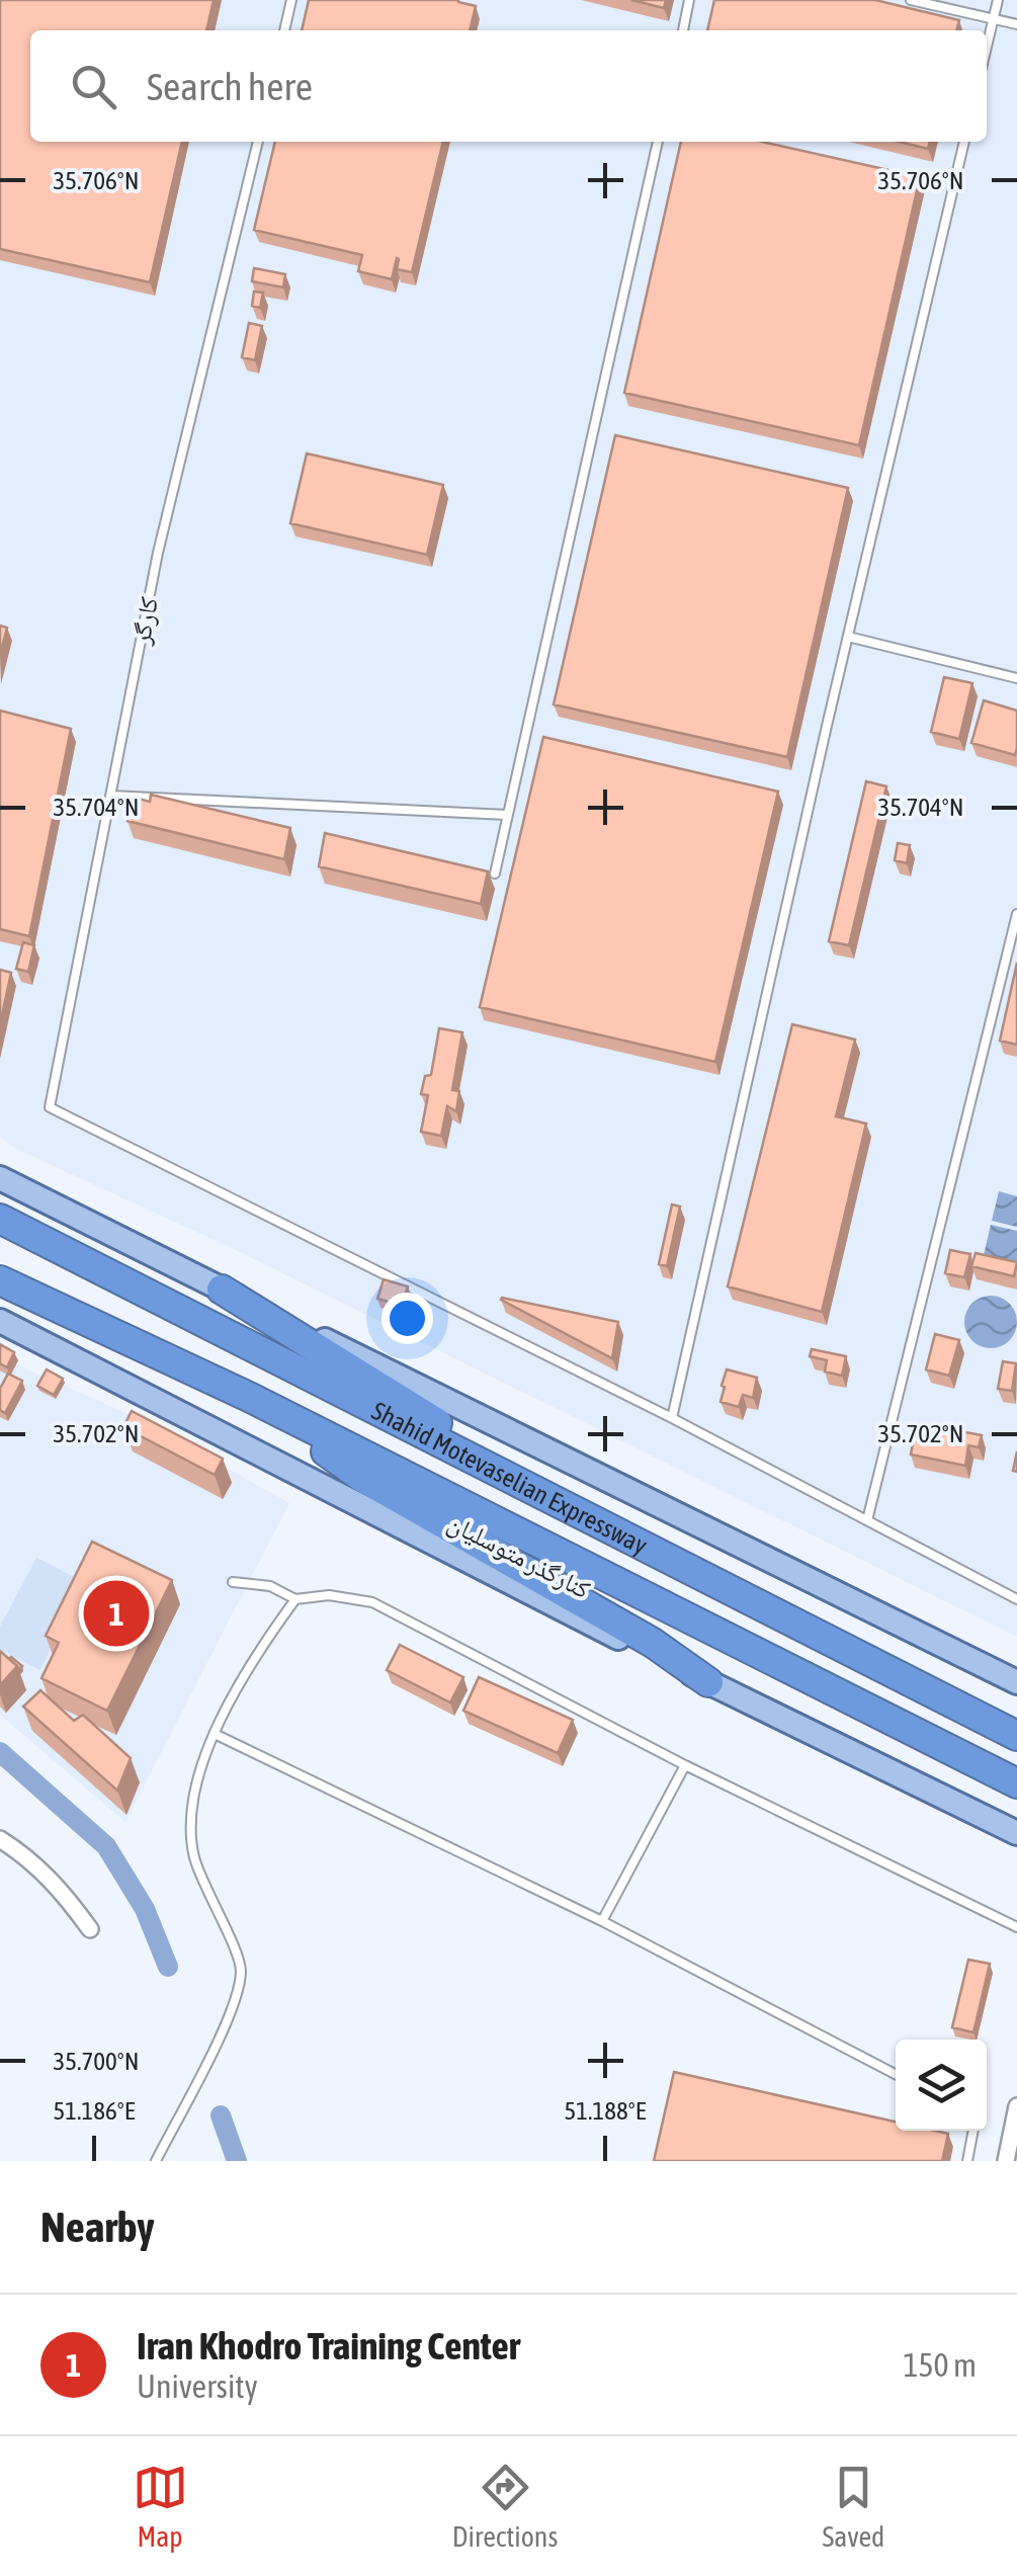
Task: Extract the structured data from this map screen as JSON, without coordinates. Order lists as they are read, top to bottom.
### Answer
{
  "streets": {
    "highway": ["Shahid Motevaselian Expressway"],
    "main road": ["کنارگذر متوسلیان"],
    "lane": ["کارگر"]
  },
  "page": {
    "search": "Search here",
    "pins": "1",
    "heading": "Nearby",
    "list": [
      {
        "mark": "1",
        "name": "Iran Khodro Training Center",
        "note": "University",
        "value": "150 m"
      }
    ],
    "nav": ["Map", "Directions", "Saved"]
  },
  "coordinates": [
    "35.706°N",
    "35.704°N",
    "35.702°N",
    "35.700°N",
    "51.186°E",
    "51.188°E"
  ]
}
